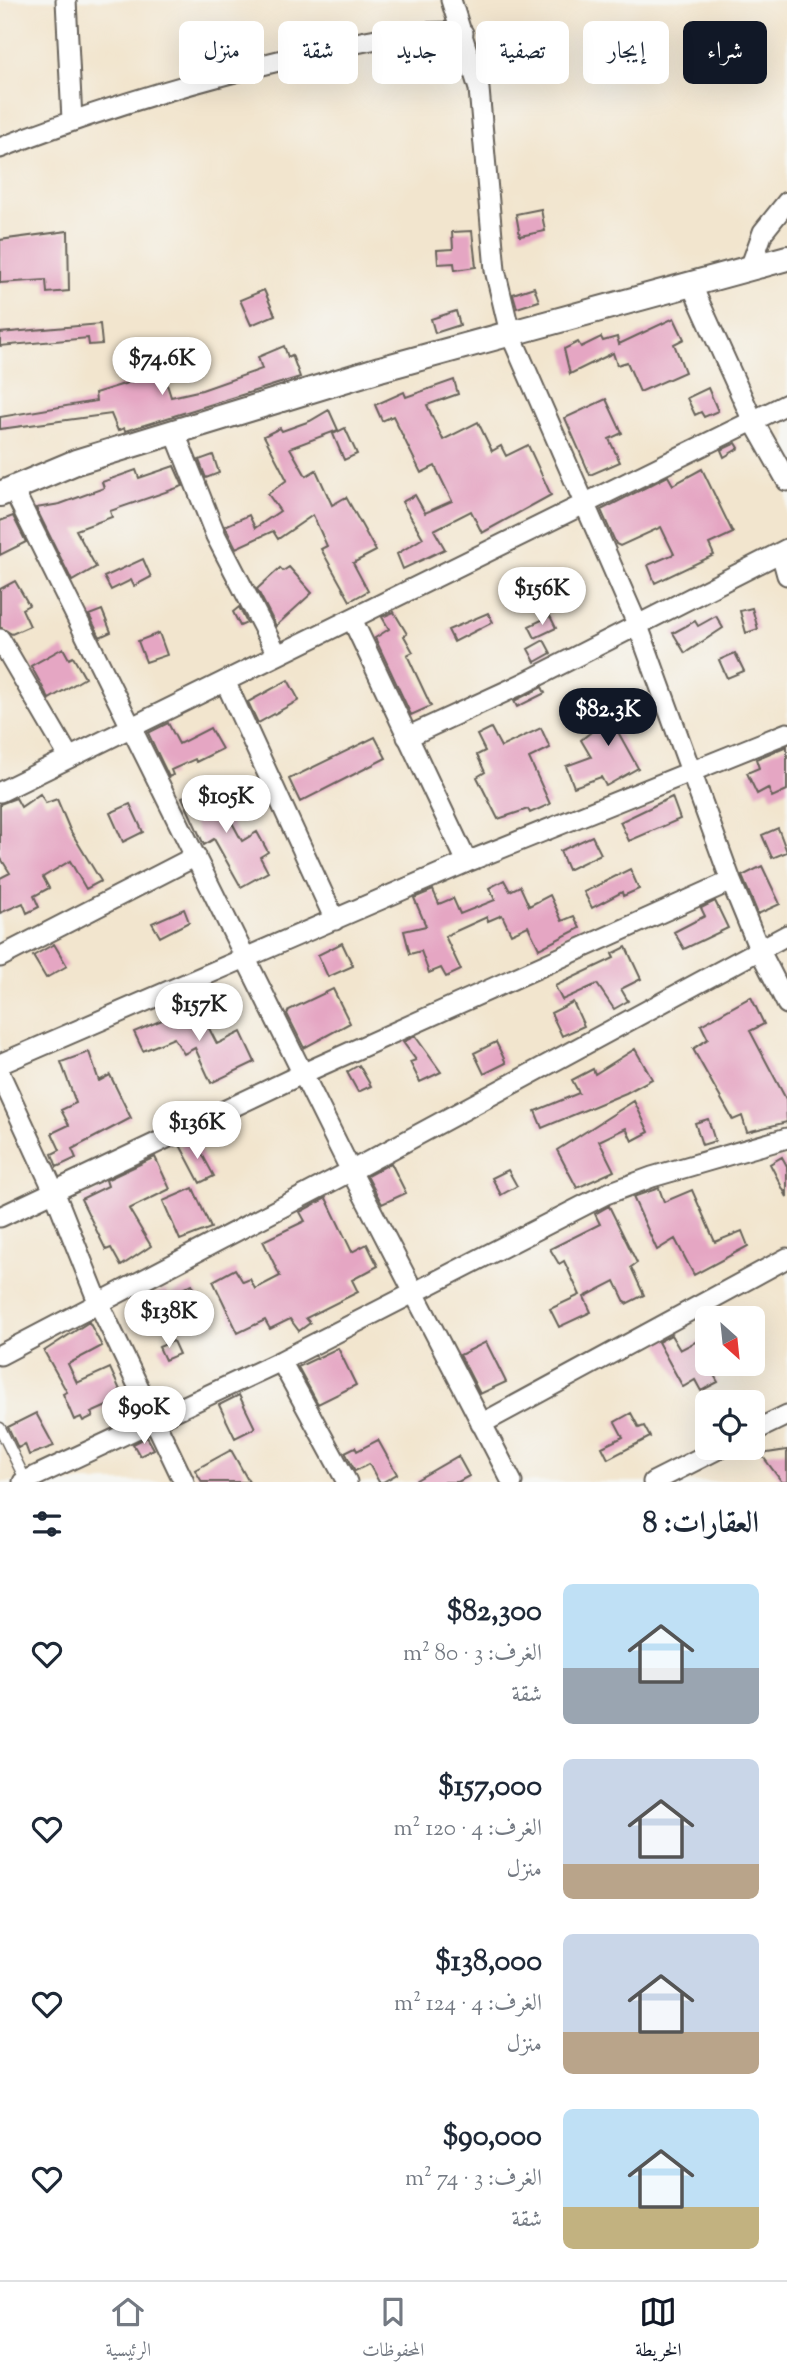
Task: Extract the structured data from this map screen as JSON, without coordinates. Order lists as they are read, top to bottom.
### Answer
{
  "north": "bottom right",
  "page": {
    "chip": [
      "شراء",
      "إيجار",
      "تصفية",
      "جديد",
      "شقة",
      "منزل"
    ],
    "price": [
      "$74.6K",
      "$156K",
      "$82.3K",
      "$105K",
      "$157K",
      "$136K",
      "$138K",
      "$90K"
    ],
    "heading": "العقارات: 8",
    "list": [
      {
        "name": "$82,300",
        "note": "الغرف: 3 · 80 m² · شقة"
      },
      {
        "name": "$157,000",
        "note": "الغرف: 4 · 120 m² · منزل"
      },
      {
        "name": "$138,000",
        "note": "الغرف: 4 · 124 m² · منزل"
      },
      {
        "name": "$90,000",
        "note": "الغرف: 3 · 74 m² · شقة"
      }
    ],
    "tabs": ["الخريطة", "المحفوظات", "الرئيسية"]
  }
}
